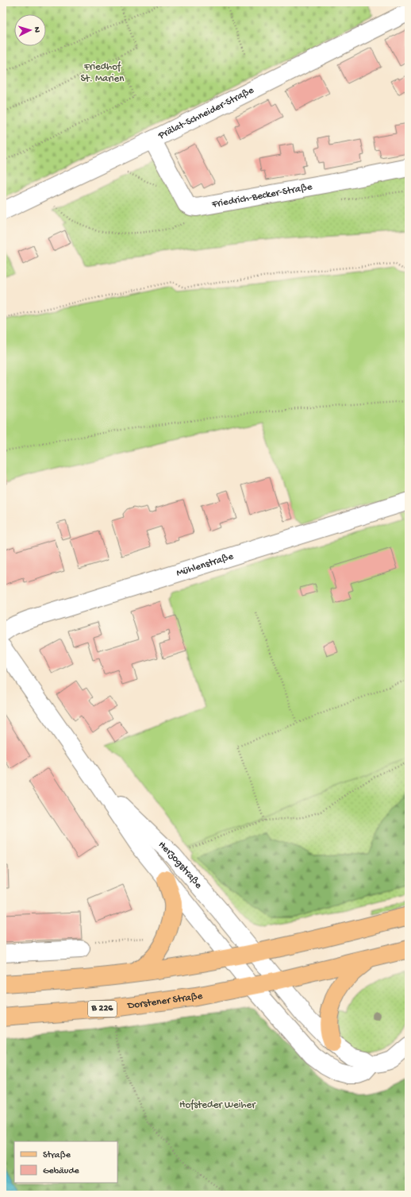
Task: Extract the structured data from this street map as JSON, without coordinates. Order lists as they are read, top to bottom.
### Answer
{
  "streets": {
    "main road": ["Dorstener Straße", "B 226"],
    "street": [
      "Prälat-Schneider-Straße",
      "Friedrich-Becker-Straße",
      "Mühlenstraße",
      "Herzogstraße"
    ]
  },
  "crossings": [
    ["Prälat-Schneider-Straße", "Friedrich-Becker-Straße"]
  ],
  "parks": ["Friedhof St. Marien", "Hofsteder Weiher"],
  "legend": ["Straße", "Gebäude"],
  "north": "right"
}
